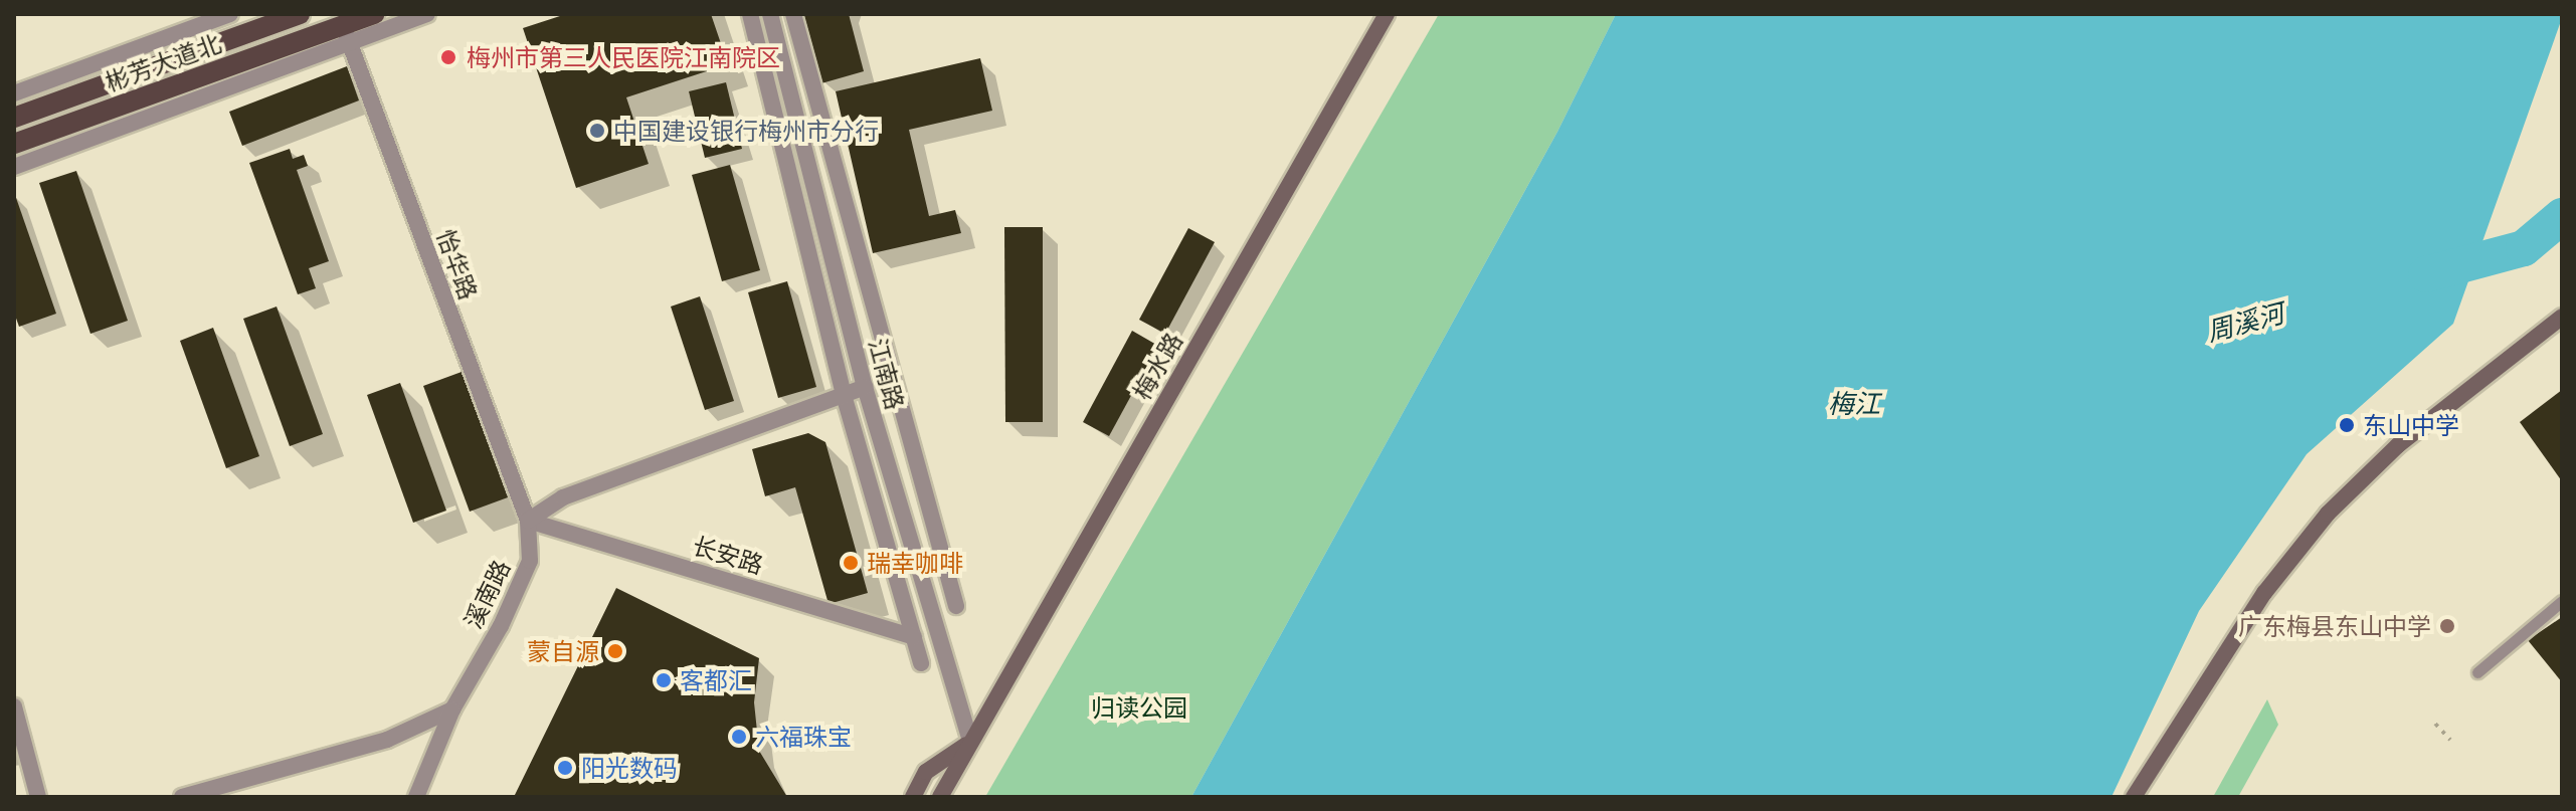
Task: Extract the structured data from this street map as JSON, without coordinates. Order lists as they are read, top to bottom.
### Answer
{
  "streets": {
    "main road": ["彬芳大道北", "梅水路"],
    "street": [
      "怡华路",
      "江南路",
      "长安路",
      "溪南路"
    ]
  },
  "crossings": [
    ["彬芳大道北", "怡华路"],
    ["怡华路", "长安路"],
    ["怡华路", "溪南路"],
    ["梅水路", "江南路"],
    ["长安路", "溪南路"]
  ],
  "water": ["周溪河", "梅江"],
  "parks": ["归读公园"],
  "places": [
    "梅州市第三人民医院江南院区",
    "中国建设银行梅州市分行",
    "东山中学",
    "瑞幸咖啡",
    "广东梅县东山中学",
    "蒙自源",
    "客都汇",
    "六福珠宝",
    "阳光数码"
  ]
}
